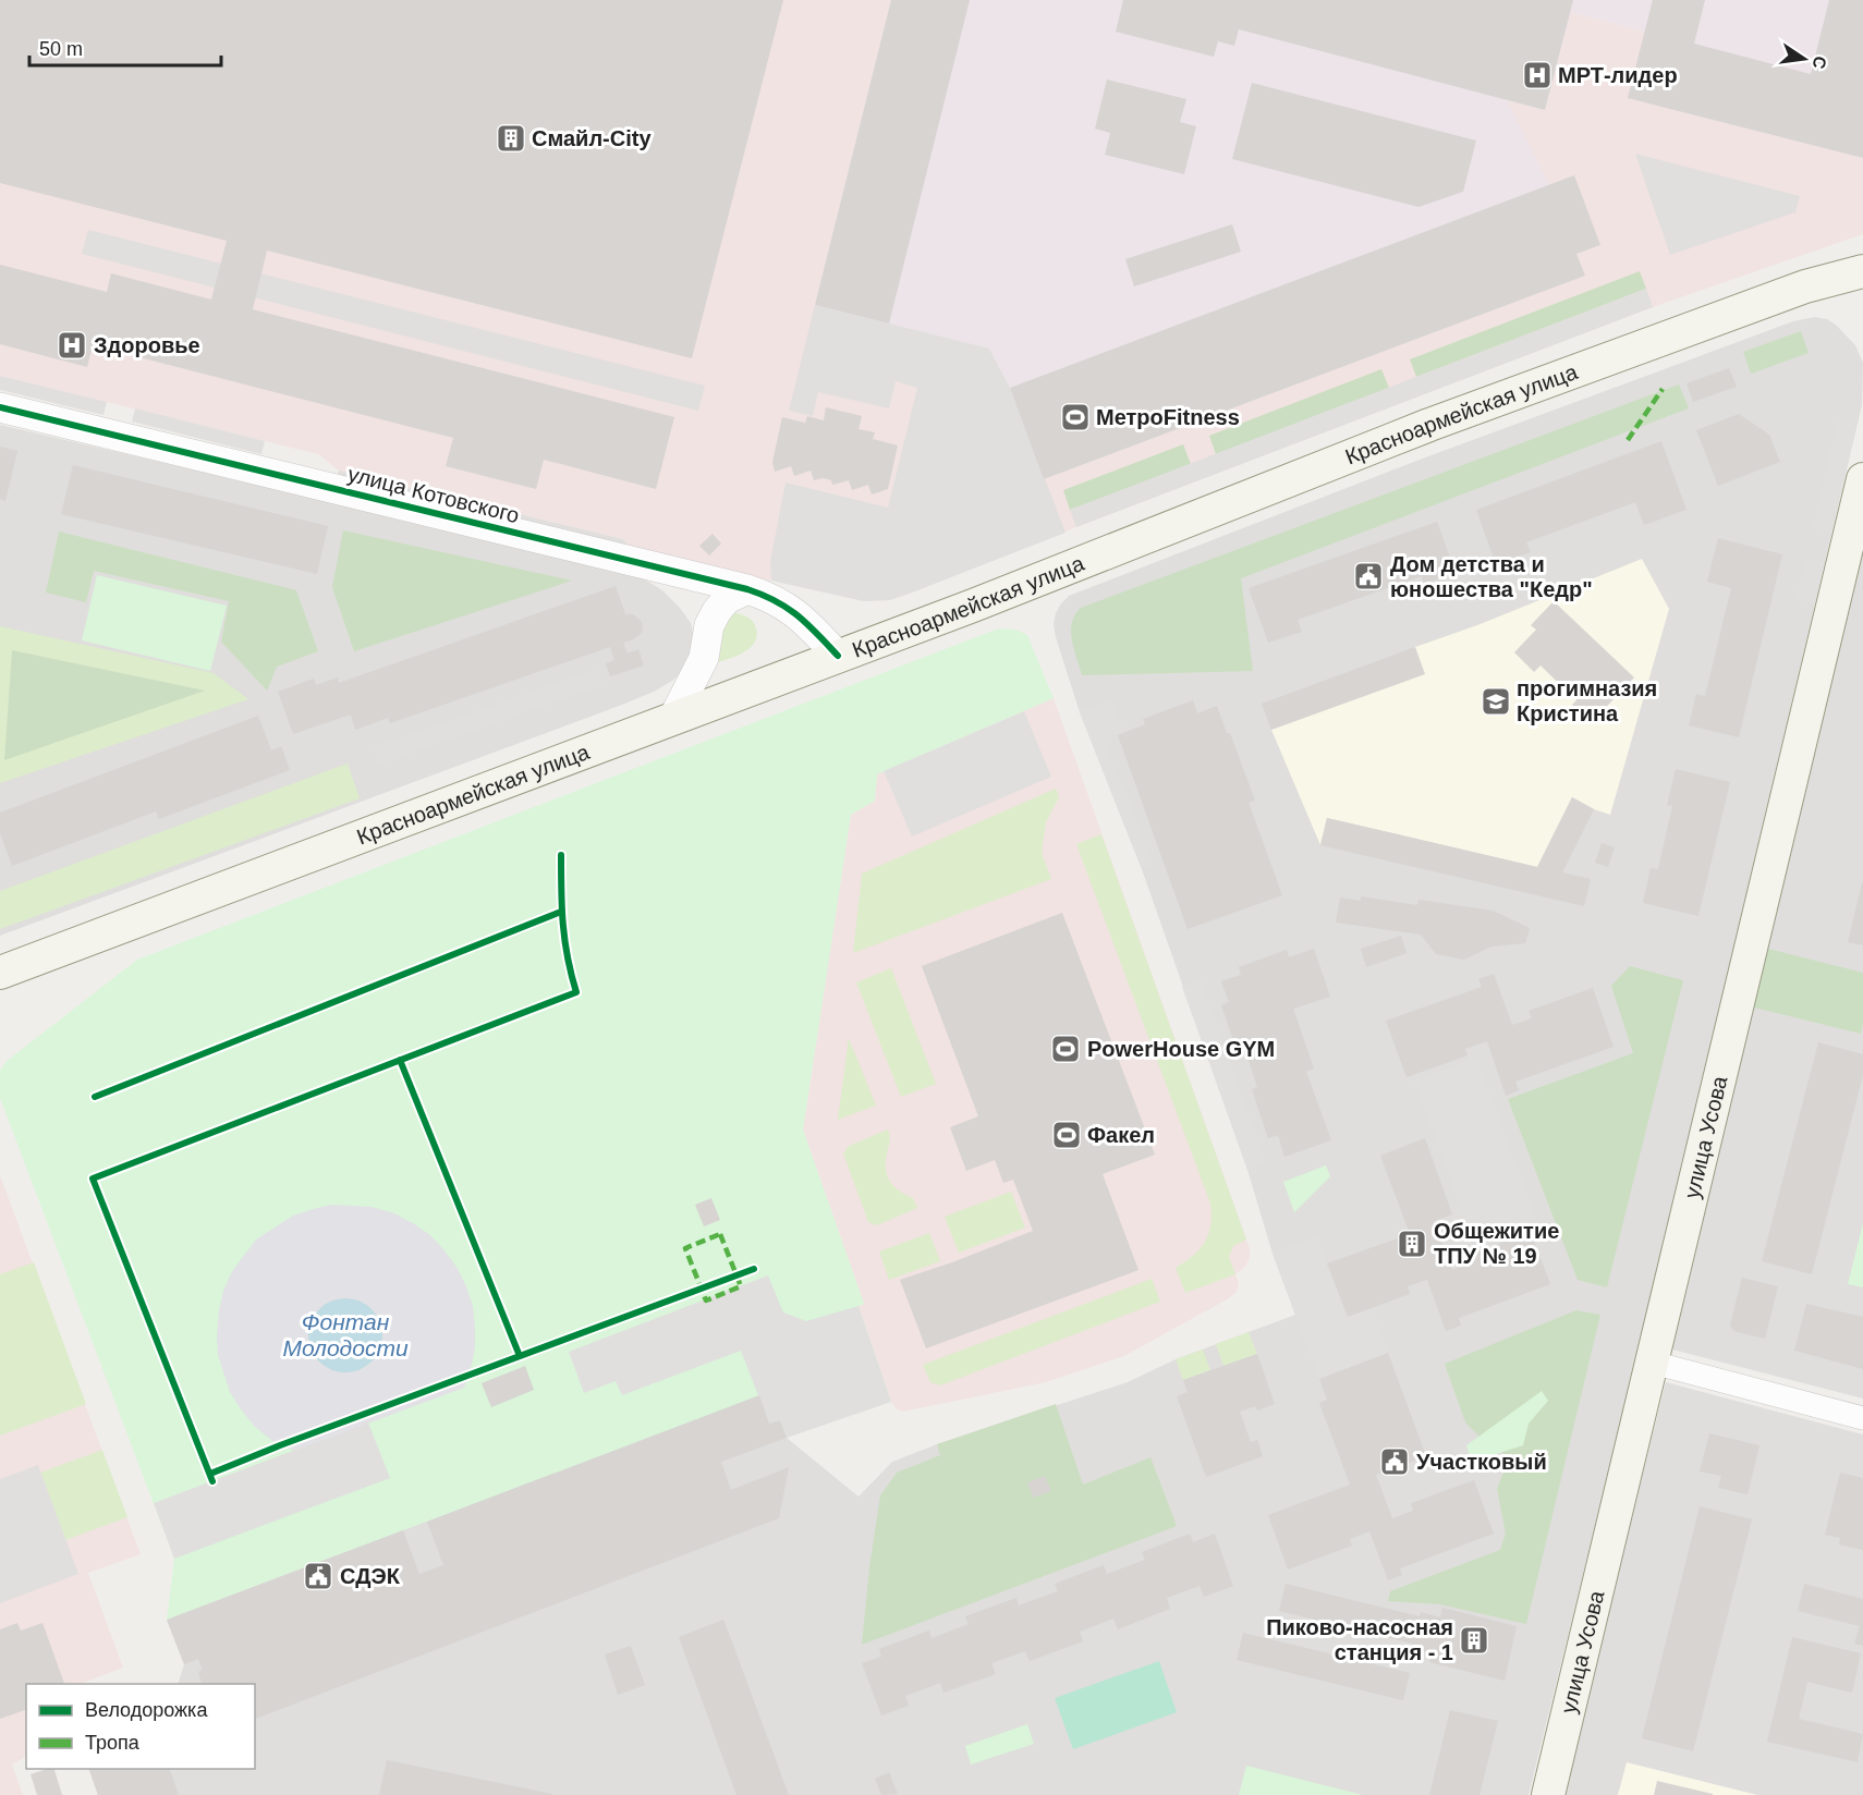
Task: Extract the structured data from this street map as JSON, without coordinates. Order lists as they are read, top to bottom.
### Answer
{
  "streets": {
    "main road": ["Красноармейская улица", "улица Усова"],
    "street": ["улица Котовского"]
  },
  "crossings": [
    ["Красноармейская улица", "улица Котовского"]
  ],
  "water": ["Фонтан Молодости"],
  "places": {
    "hospital": ["МРТ-лидер", "Здоровье"],
    "building": ["Смайл-City", "Общежитие ТПУ № 19", "Пиково-насосная станция - 1"],
    "sports": ["МетроFitness", "PowerHouse GYM", "Факел"],
    "public building": ["Дом детства и юношества \"Кедр\"", "Участковый", "СДЭК"],
    "school or university": ["прогимназия Кристина"]
  },
  "legend": ["Велодорожка", "Тропа"],
  "scale_bar": "50 m",
  "north": "right"
}
